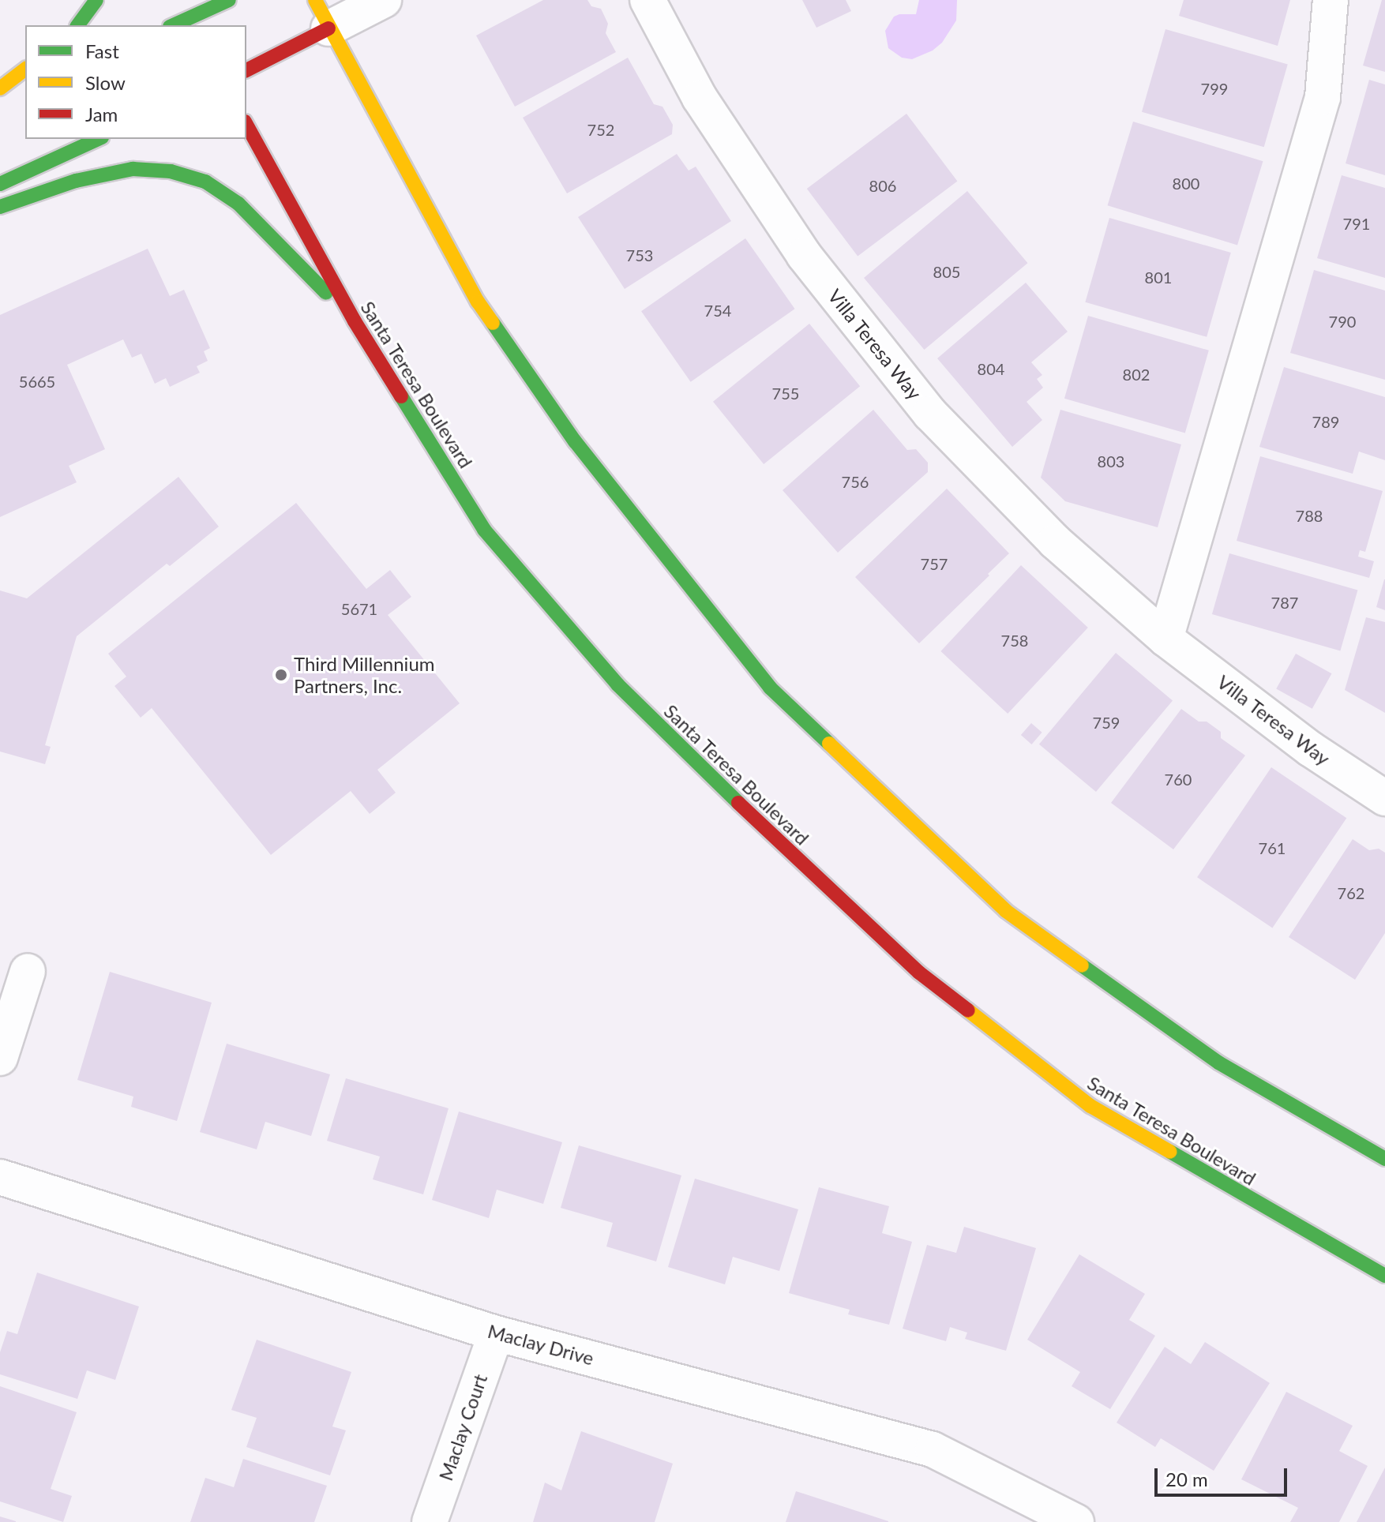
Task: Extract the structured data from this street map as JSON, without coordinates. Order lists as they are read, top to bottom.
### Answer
{
  "streets": {
    "main road": ["Santa Teresa Boulevard"],
    "street": ["Villa Teresa Way", "Maclay Drive", "Maclay Court"]
  },
  "crossings": [
    ["Maclay Drive", "Maclay Court"]
  ],
  "places": ["Third Millennium Partners, Inc."],
  "house_numbers": [
    "799",
    "752",
    "800",
    "806",
    "791",
    "753",
    "805",
    "801",
    "754",
    "790",
    "804",
    "802",
    "5665",
    "755",
    "789",
    "803",
    "756",
    "788",
    "757",
    "787",
    "5671",
    "758",
    "759",
    "760",
    "761",
    "762"
  ],
  "legend": ["Fast", "Slow", "Jam"],
  "scale_bar": "20 m"
}
